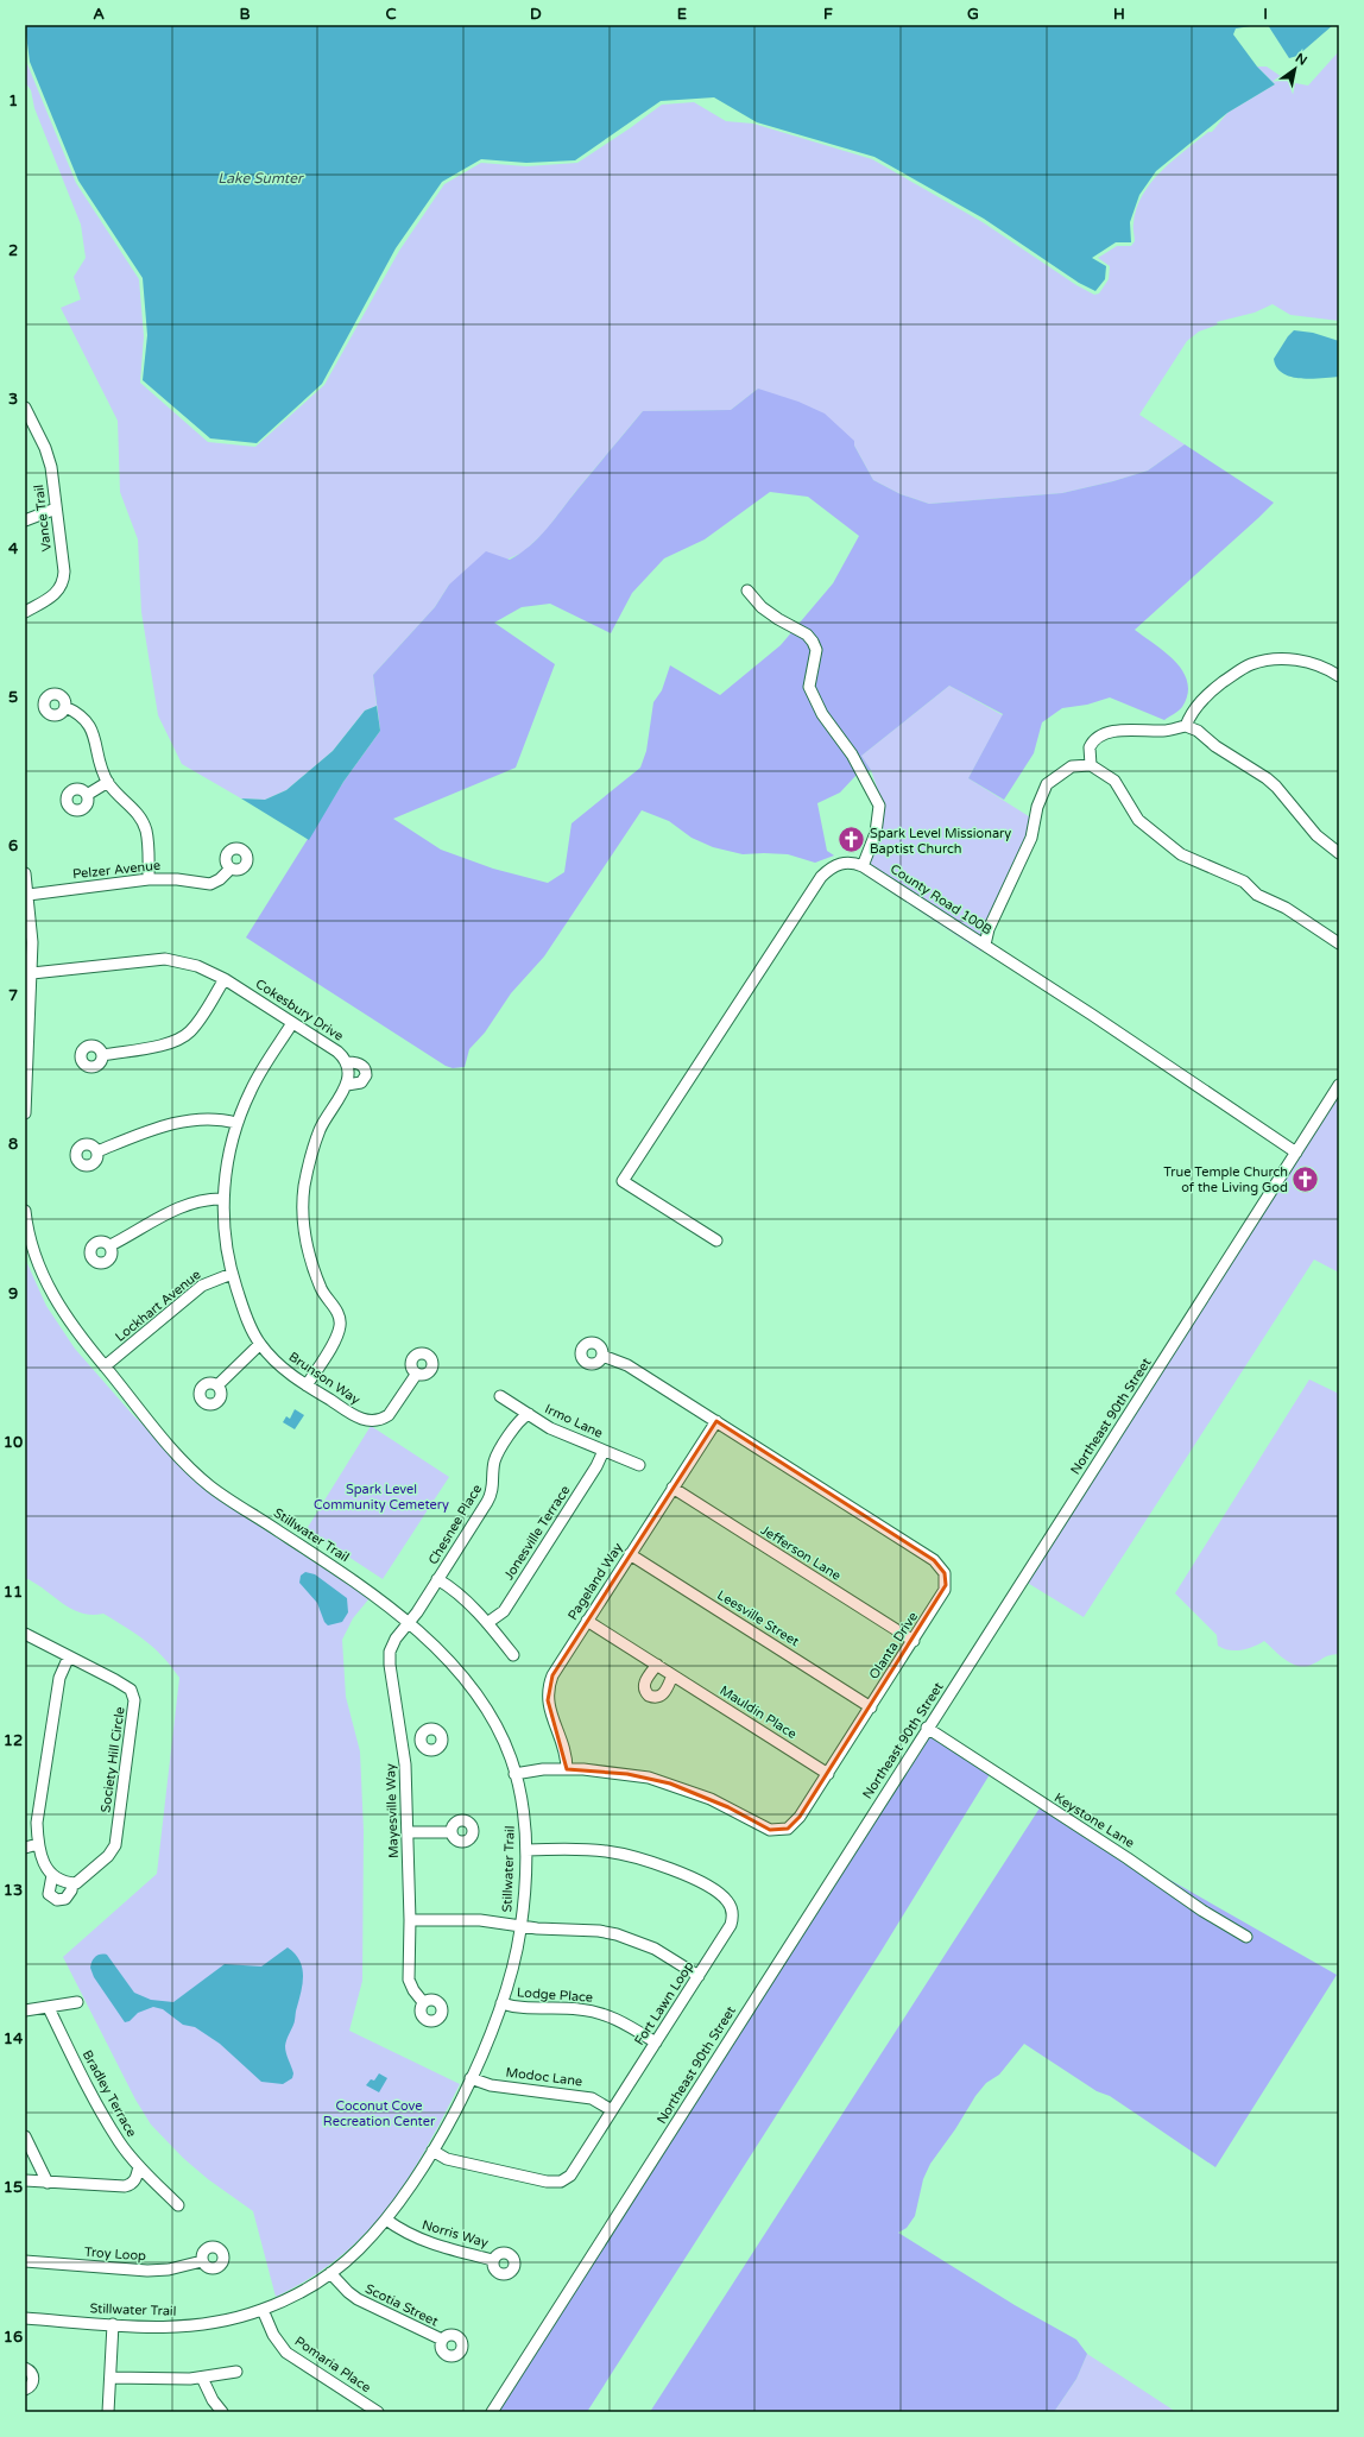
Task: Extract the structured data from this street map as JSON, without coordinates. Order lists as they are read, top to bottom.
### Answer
{
  "streets": {
    "street": [
      "Vance Trail",
      "Pelzer Avenue",
      "County Road 100B",
      "Cokesbury Drive",
      "Lockhart Avenue",
      "Brunson Way",
      "Northeast 90th Street",
      "Irmo Lane",
      "Chesnee Place",
      "Jonesville Terrace",
      "Stillwater Trail",
      "Jefferson Lane",
      "Pageland Way",
      "Leesville Street",
      "Olanta Drive",
      "Mauldin Place",
      "Society Hill Circle",
      "Mayesville Way",
      "Keystone Lane",
      "Lodge Place",
      "Fort Lawn Loop",
      "Modoc Lane",
      "Bradley Terrace",
      "Norris Way",
      "Troy Loop",
      "Scotia Street",
      "Pomaria Place"
    ]
  },
  "crossings": [
    ["County Road 100B", "Northeast 90th Street"],
    ["Cokesbury Drive", "Brunson Way"],
    ["Lockhart Avenue", "Brunson Way"],
    ["Lockhart Avenue", "Stillwater Trail"],
    ["Northeast 90th Street", "Keystone Lane"],
    ["Irmo Lane", "Chesnee Place"],
    ["Irmo Lane", "Jonesville Terrace"],
    ["Chesnee Place", "Stillwater Trail"],
    ["Chesnee Place", "Mayesville Way"],
    ["Stillwater Trail", "Olanta Drive"],
    ["Stillwater Trail", "Mayesville Way"],
    ["Stillwater Trail", "Lodge Place"],
    ["Stillwater Trail", "Fort Lawn Loop"],
    ["Stillwater Trail", "Modoc Lane"],
    ["Stillwater Trail", "Norris Way"],
    ["Stillwater Trail", "Scotia Street"],
    ["Stillwater Trail", "Pomaria Place"],
    ["Jefferson Lane", "Pageland Way"],
    ["Jefferson Lane", "Olanta Drive"],
    ["Pageland Way", "Leesville Street"],
    ["Pageland Way", "Olanta Drive"],
    ["Pageland Way", "Mauldin Place"],
    ["Leesville Street", "Olanta Drive"],
    ["Olanta Drive", "Mauldin Place"],
    ["Lodge Place", "Fort Lawn Loop"],
    ["Fort Lawn Loop", "Modoc Lane"]
  ],
  "water": ["Lake Sumter"],
  "parks": ["Spark Level Community Cemetery", "Coconut Cove Recreation Center"],
  "places": {
    "church": ["Spark Level Missionary Baptist Church", "True Temple Church of the Living God"]
  },
  "north": "top right",
  "grid": {
    "columns": [
      "A",
      "B",
      "C",
      "D",
      "E",
      "F",
      "G",
      "H",
      "I"
    ],
    "rows": [
      "1",
      "2",
      "3",
      "4",
      "5",
      "6",
      "7",
      "8",
      "9",
      "10",
      "11",
      "12",
      "13",
      "14",
      "15",
      "16"
    ]
  }
}
